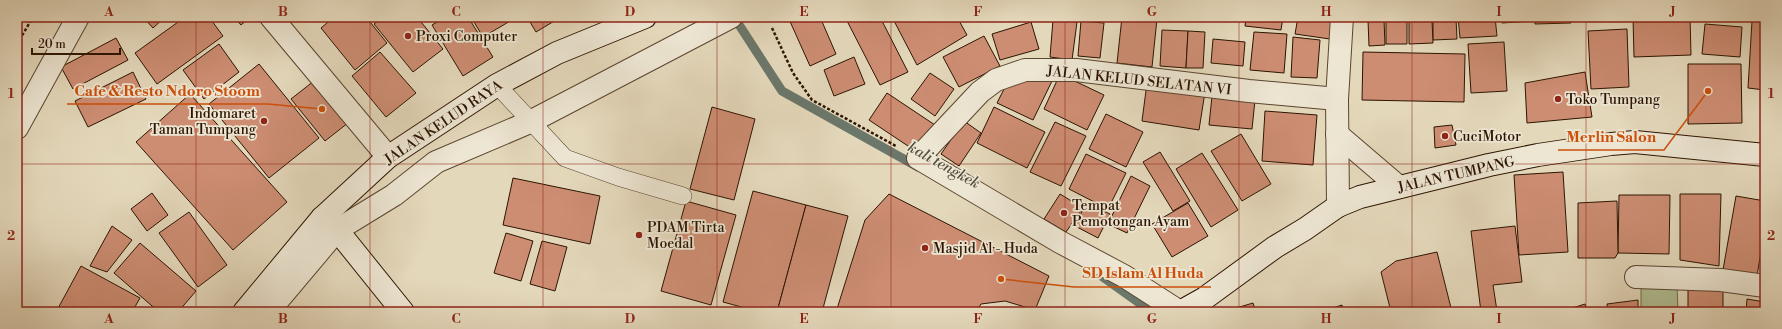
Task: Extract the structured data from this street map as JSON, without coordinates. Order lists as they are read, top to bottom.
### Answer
{
  "streets": {
    "street": ["JALAN KELUD SELATAN VI", "JALAN KELUD RAYA", "JALAN TUMPANG"]
  },
  "water": ["kali tengkek"],
  "places": [
    "Proxi Computer",
    "Merlin Salon",
    "Toko Tumpang",
    "Cafe & Resto Ndoro Stoom",
    "Indomaret Taman Tumpang",
    "CuciMotor",
    "Tempat Pemotongan Ayam",
    "PDAM Tirta Moedal",
    "Masjid Al - Huda",
    "SD Islam Al Huda"
  ],
  "scale_bar": "20 m",
  "grid": {
    "columns": [
      "A",
      "B",
      "C",
      "D",
      "E",
      "F",
      "G",
      "H",
      "I",
      "J"
    ],
    "rows": ["1", "2"]
  }
}
